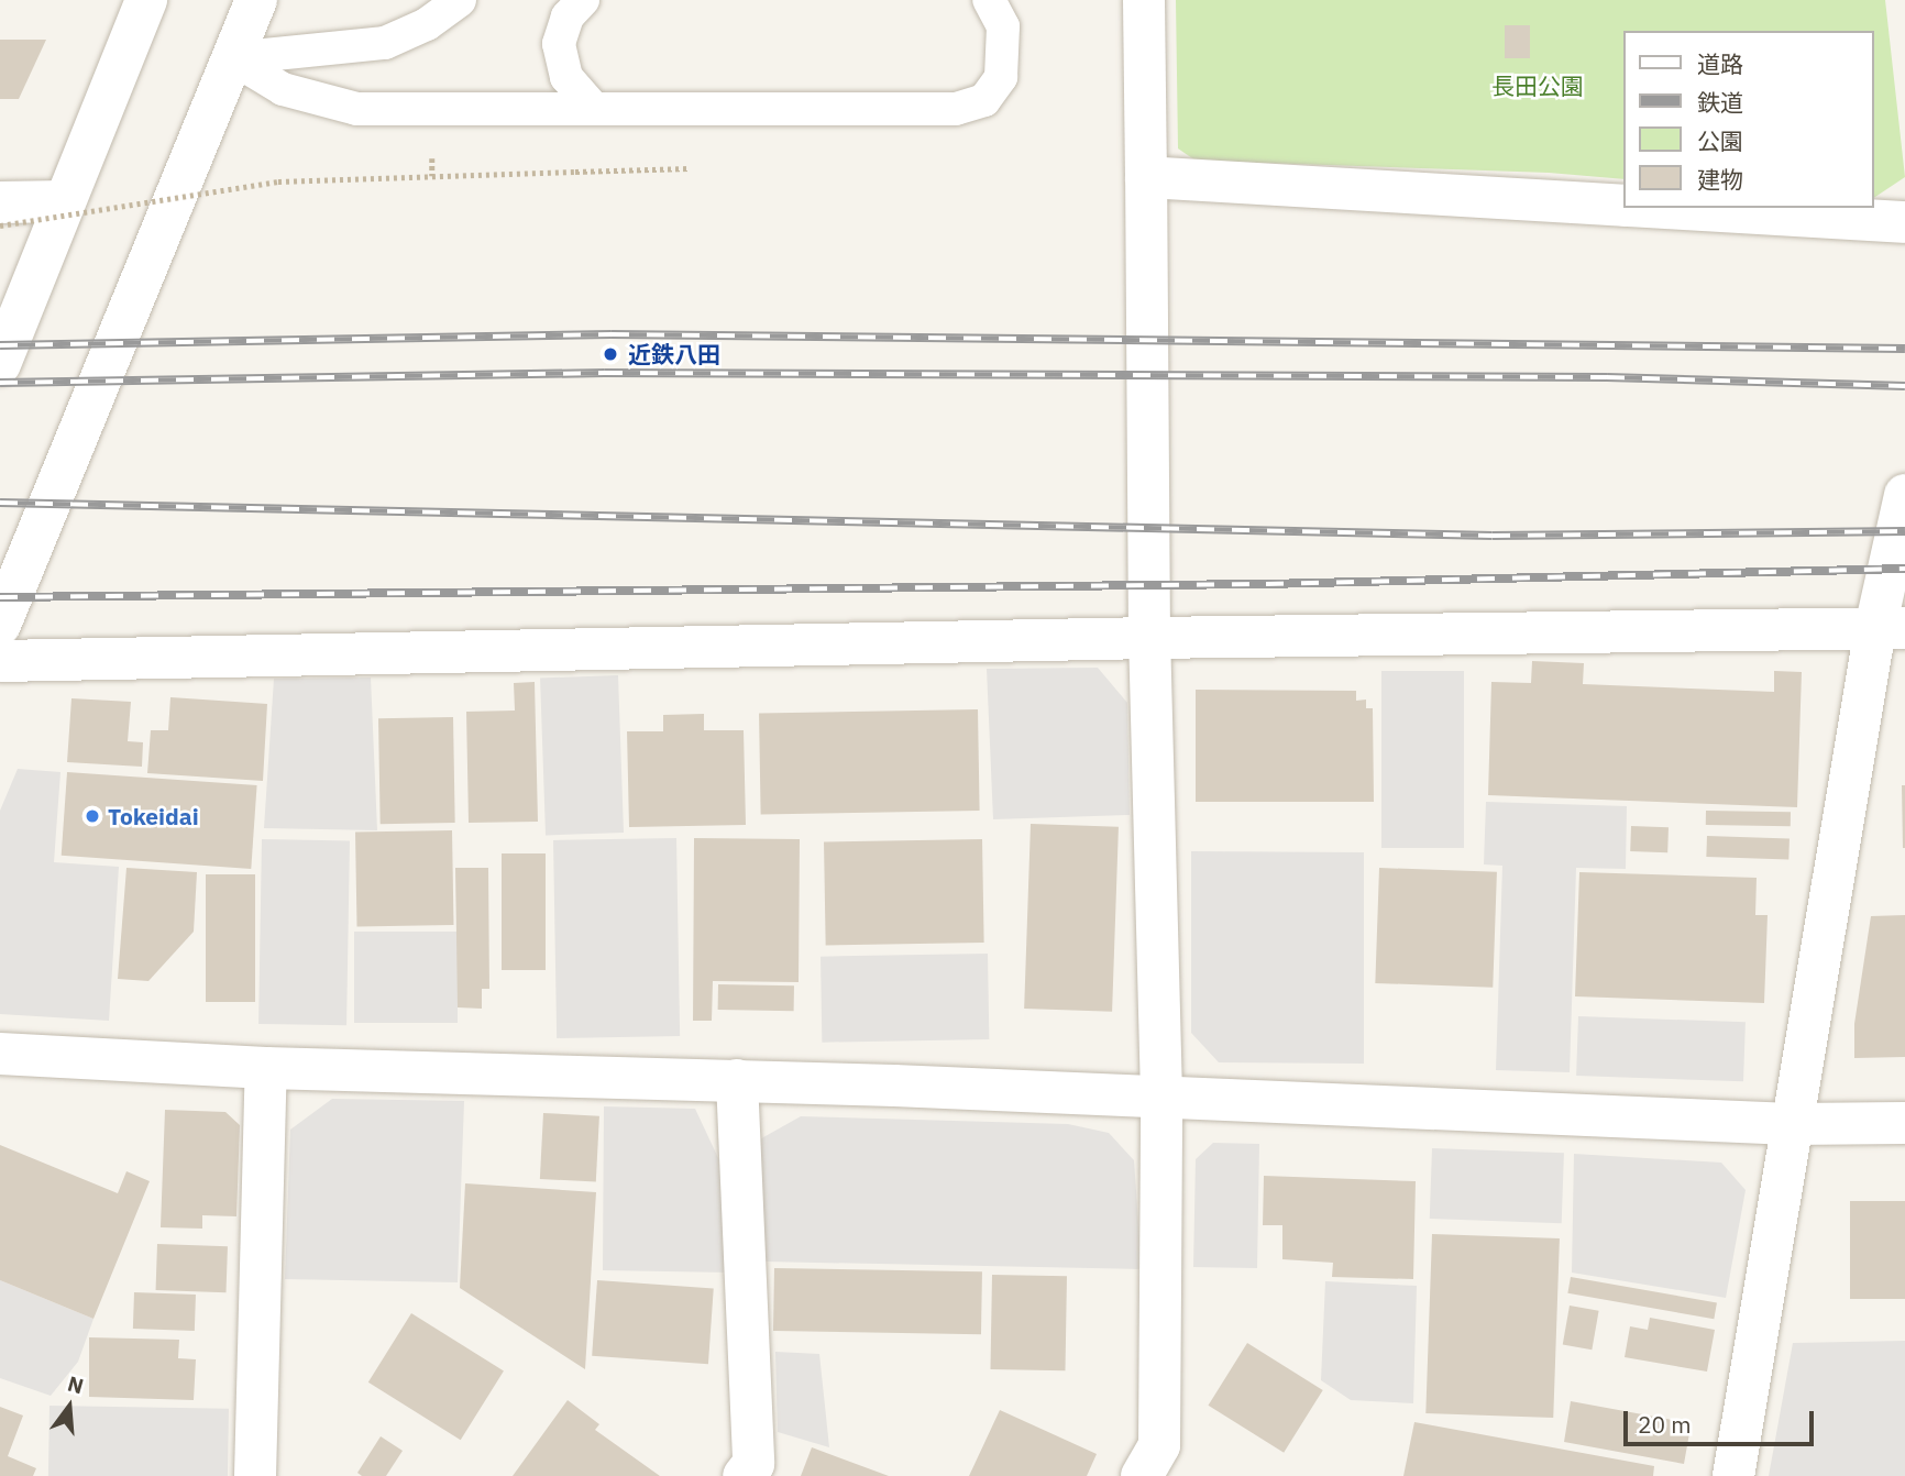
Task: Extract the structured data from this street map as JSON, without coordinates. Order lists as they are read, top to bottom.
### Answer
{
  "parks": ["長田公園"],
  "places": ["近鉄八田", "Tokeidai"],
  "legend": [
    "道路",
    "鉄道",
    "公園",
    "建物"
  ],
  "scale_bar": "20 m",
  "north": "top"
}
